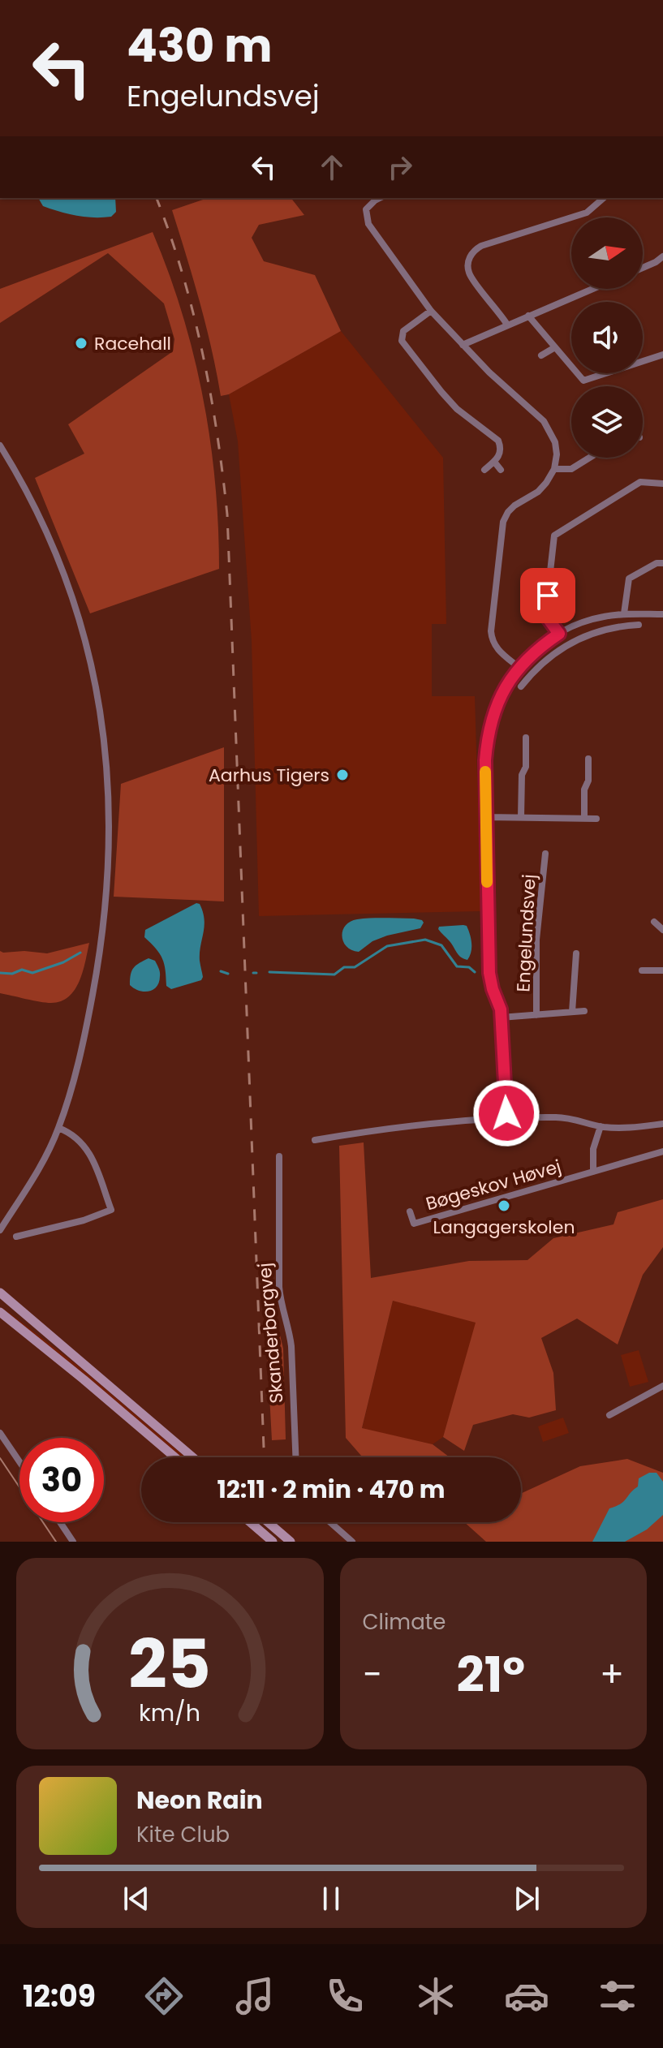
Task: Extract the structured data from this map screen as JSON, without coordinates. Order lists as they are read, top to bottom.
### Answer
{
  "streets": {
    "street": ["Engelundsvej", "Bøgeskov Høvej", "Skanderborgvej"]
  },
  "places": ["Racehall", "Aarhus Tigers", "Langagerskolen"],
  "north": "right",
  "page": {
    "turn": ["430 m", "Engelundsvej"],
    "limit": "30",
    "trip": "12:11 · 2 min · 470 m",
    "tile": "Climate",
    "heat": ["−", "21°", "+"],
    "song": ["Neon Rain", "Kite Club"],
    "tabs": "12:09",
    "gauge": ["25", "km/h"]
  }
}
